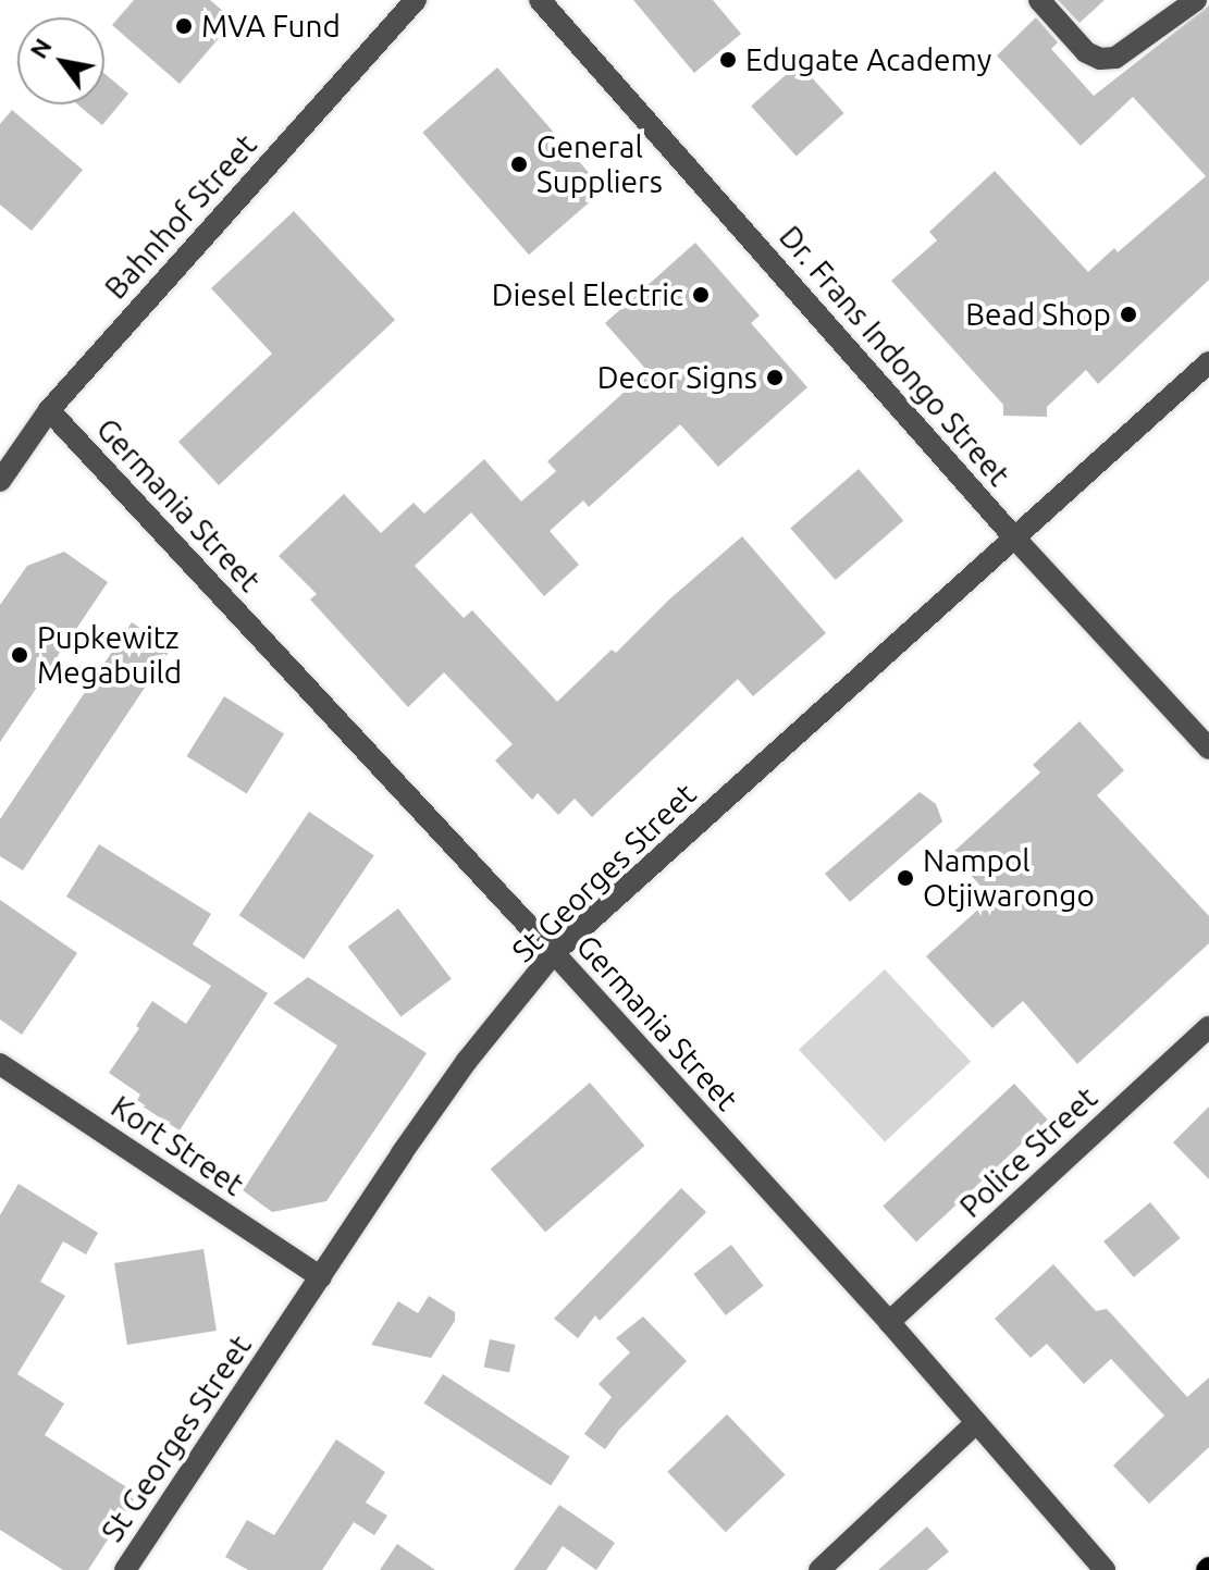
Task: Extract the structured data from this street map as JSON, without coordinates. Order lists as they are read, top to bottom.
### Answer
{
  "streets": {
    "street": [
      "Bahnhof Street",
      "Dr. Frans Indongo Street",
      "Germania Street",
      "St Georges Street",
      "Kort Street",
      "Police Street"
    ]
  },
  "crossings": [
    ["Bahnhof Street", "Germania Street"],
    ["Dr. Frans Indongo Street", "St Georges Street"],
    ["Germania Street", "St Georges Street"],
    ["Germania Street", "Police Street"],
    ["St Georges Street", "Kort Street"]
  ],
  "places": [
    "MVA Fund",
    "Edugate Academy",
    "General Suppliers",
    "Diesel Electric",
    "Bead Shop",
    "Decor Signs",
    "Pupkewitz Megabuild",
    "Nampol Otjiwarongo"
  ],
  "north": "top left"
}
